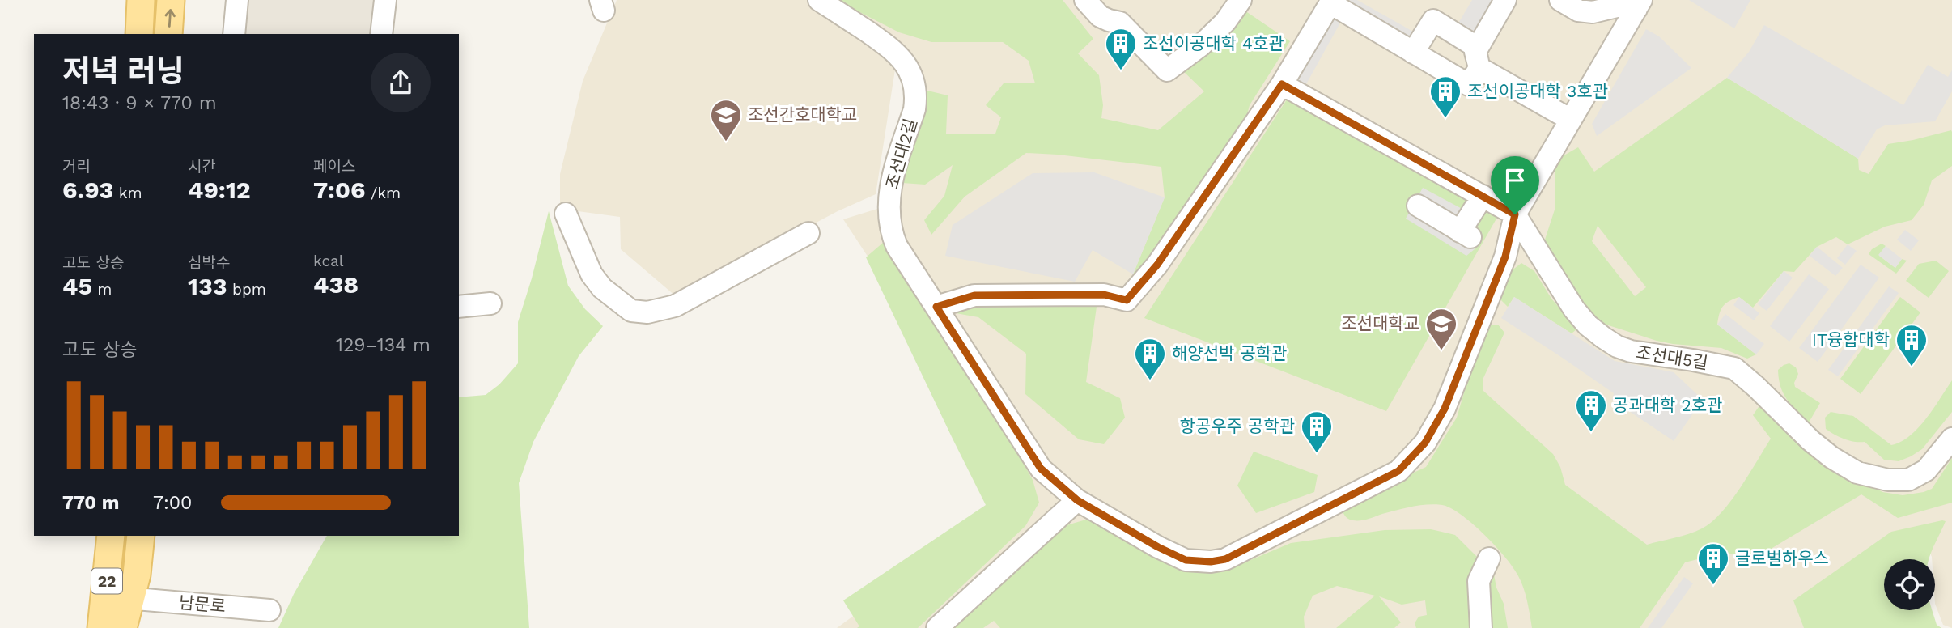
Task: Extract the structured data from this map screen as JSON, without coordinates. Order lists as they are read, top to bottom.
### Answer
{
  "streets": {
    "main road": ["22"],
    "street": ["조선대2길", "조선대5길", "남문로"]
  },
  "crossings": [
    ["조선대2길", "조선대5길"],
    ["22", "남문로"]
  ],
  "places": {
    "building": [
      "조선이공대학 4호관",
      "조선이공대학 3호관",
      "IT융합대학",
      "해양선박 공학관",
      "공과대학 2호관",
      "항공우주 공학관",
      "글로벌하우스"
    ],
    "school or university": ["조선간호대학교", "조선대학교"]
  },
  "page": {
    "heading": ["저녁 러닝", "18:43 · 9 × 770 m"],
    "stats": [
      ["거리", "6.93 km"],
      ["시간", "49:12"],
      ["페이스", "7:06 /km"],
      ["고도 상승", "45 m"],
      ["심박수", "133 bpm"],
      ["kcal", "438"]
    ],
    "chart": ["고도 상승", "129–134 m"],
    "list": [
      {
        "name": "770 m",
        "note": "7:00"
      }
    ]
  }
}
